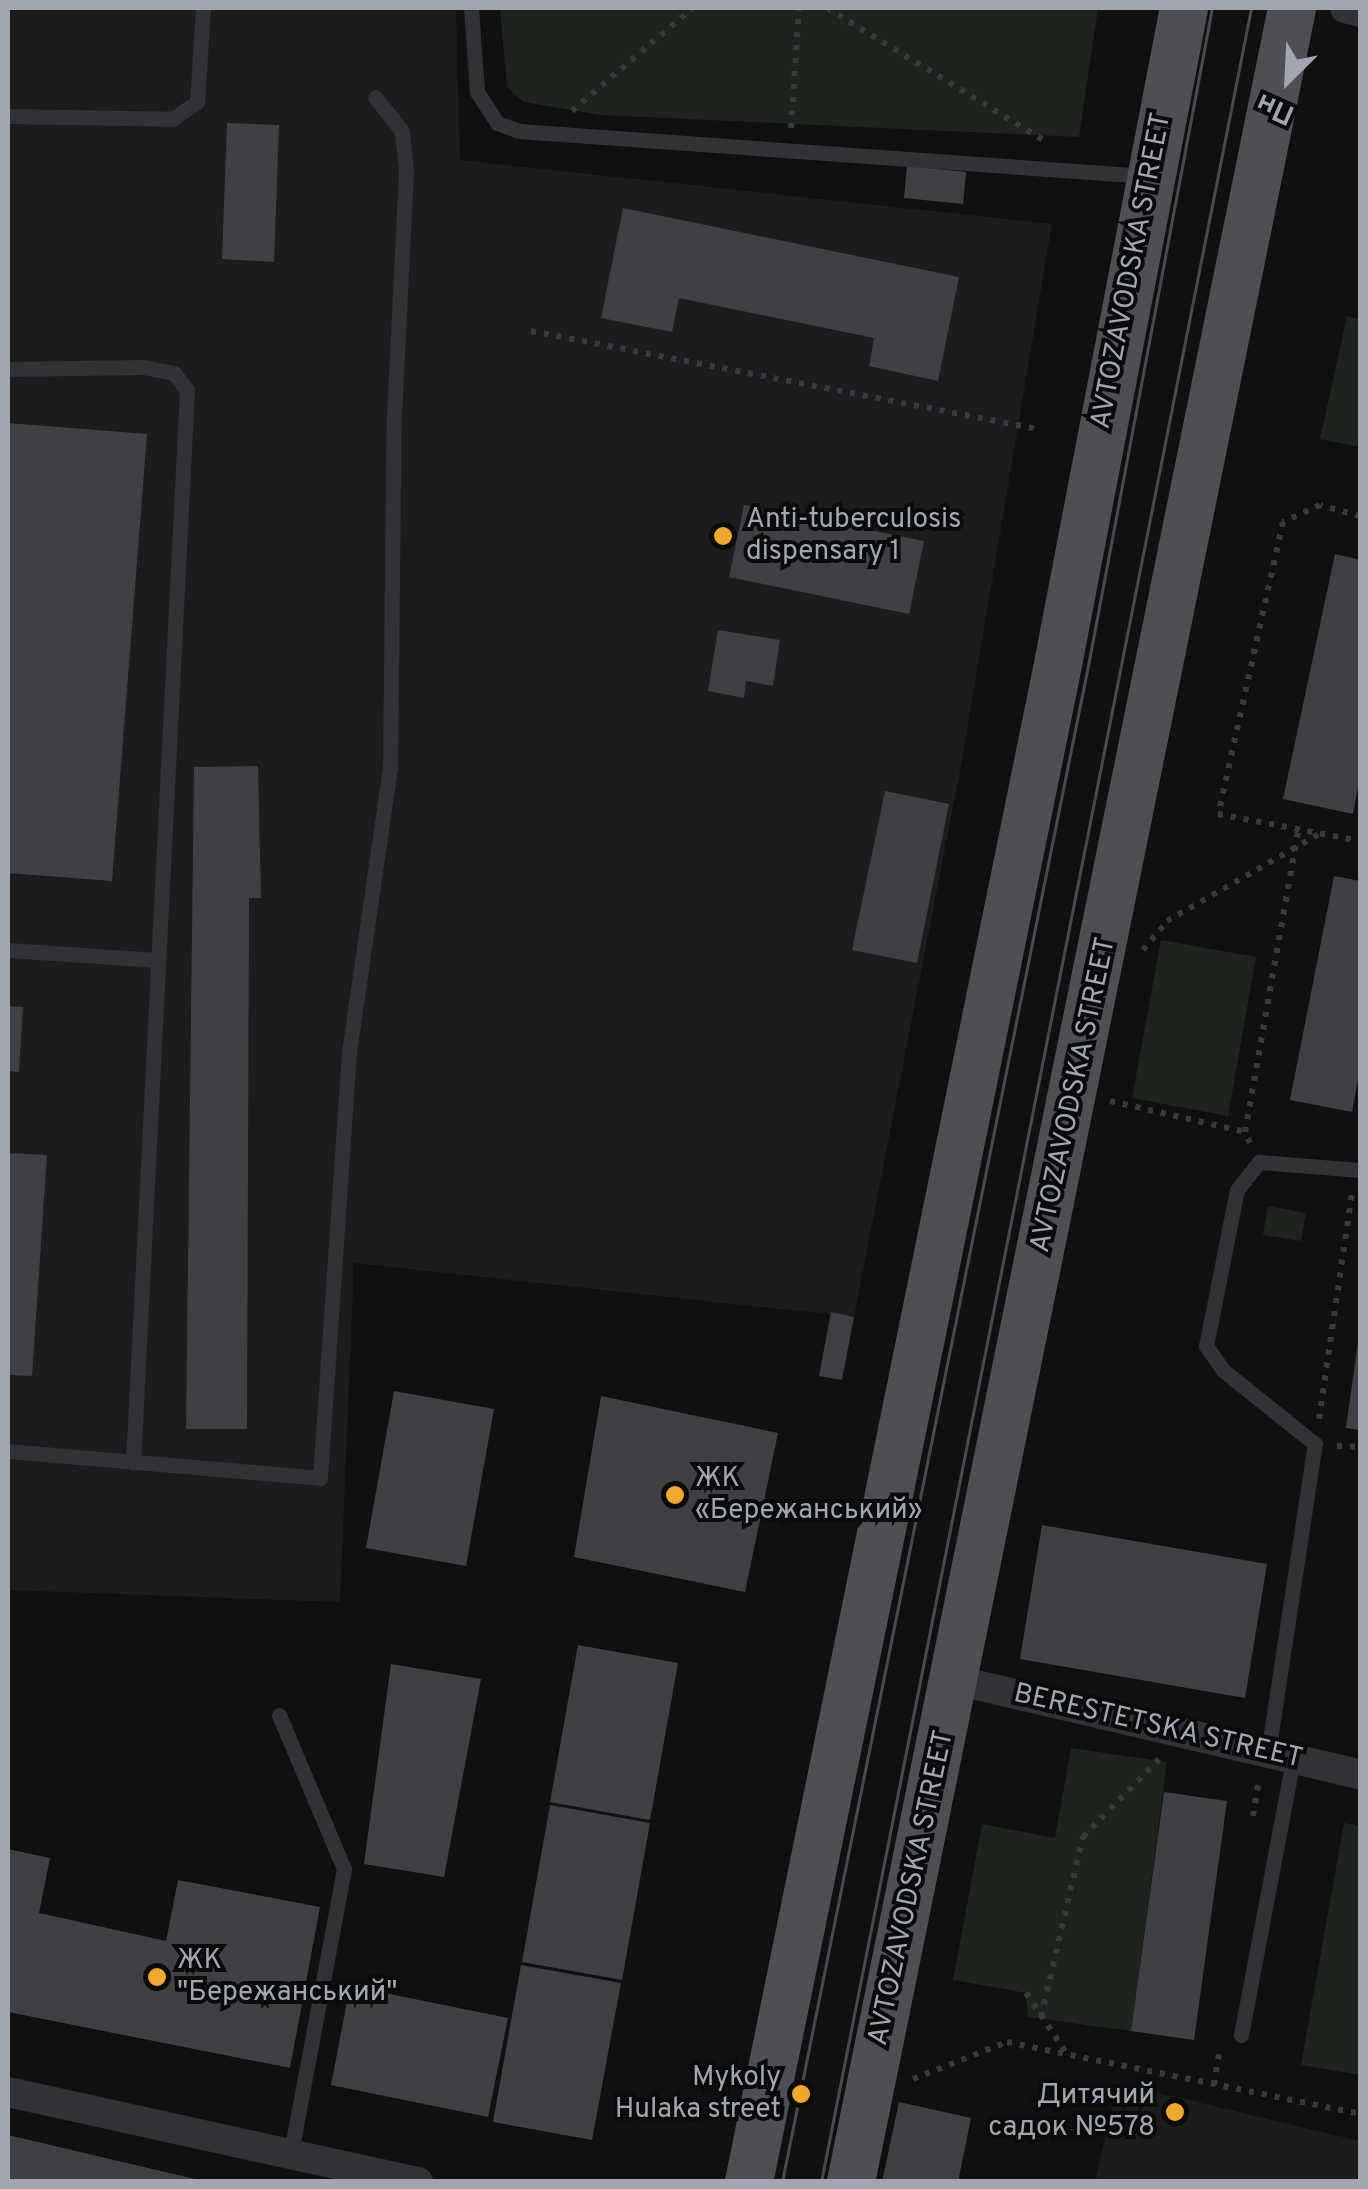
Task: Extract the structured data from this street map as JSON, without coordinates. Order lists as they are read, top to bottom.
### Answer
{
  "streets": {
    "main road": ["AVTOZAVODSKA STREET"],
    "street": ["BERESTETSKA STREET"]
  },
  "crossings": [
    ["AVTOZAVODSKA STREET", "BERESTETSKA STREET"]
  ],
  "places": [
    "Anti-tuberculosis dispensary 1",
    "ЖК «Бережанський»",
    "ЖК \"Бережанський\"",
    "Mykoly Hulaka street",
    "Дитячий садок №578"
  ],
  "north": "bottom left"
}
